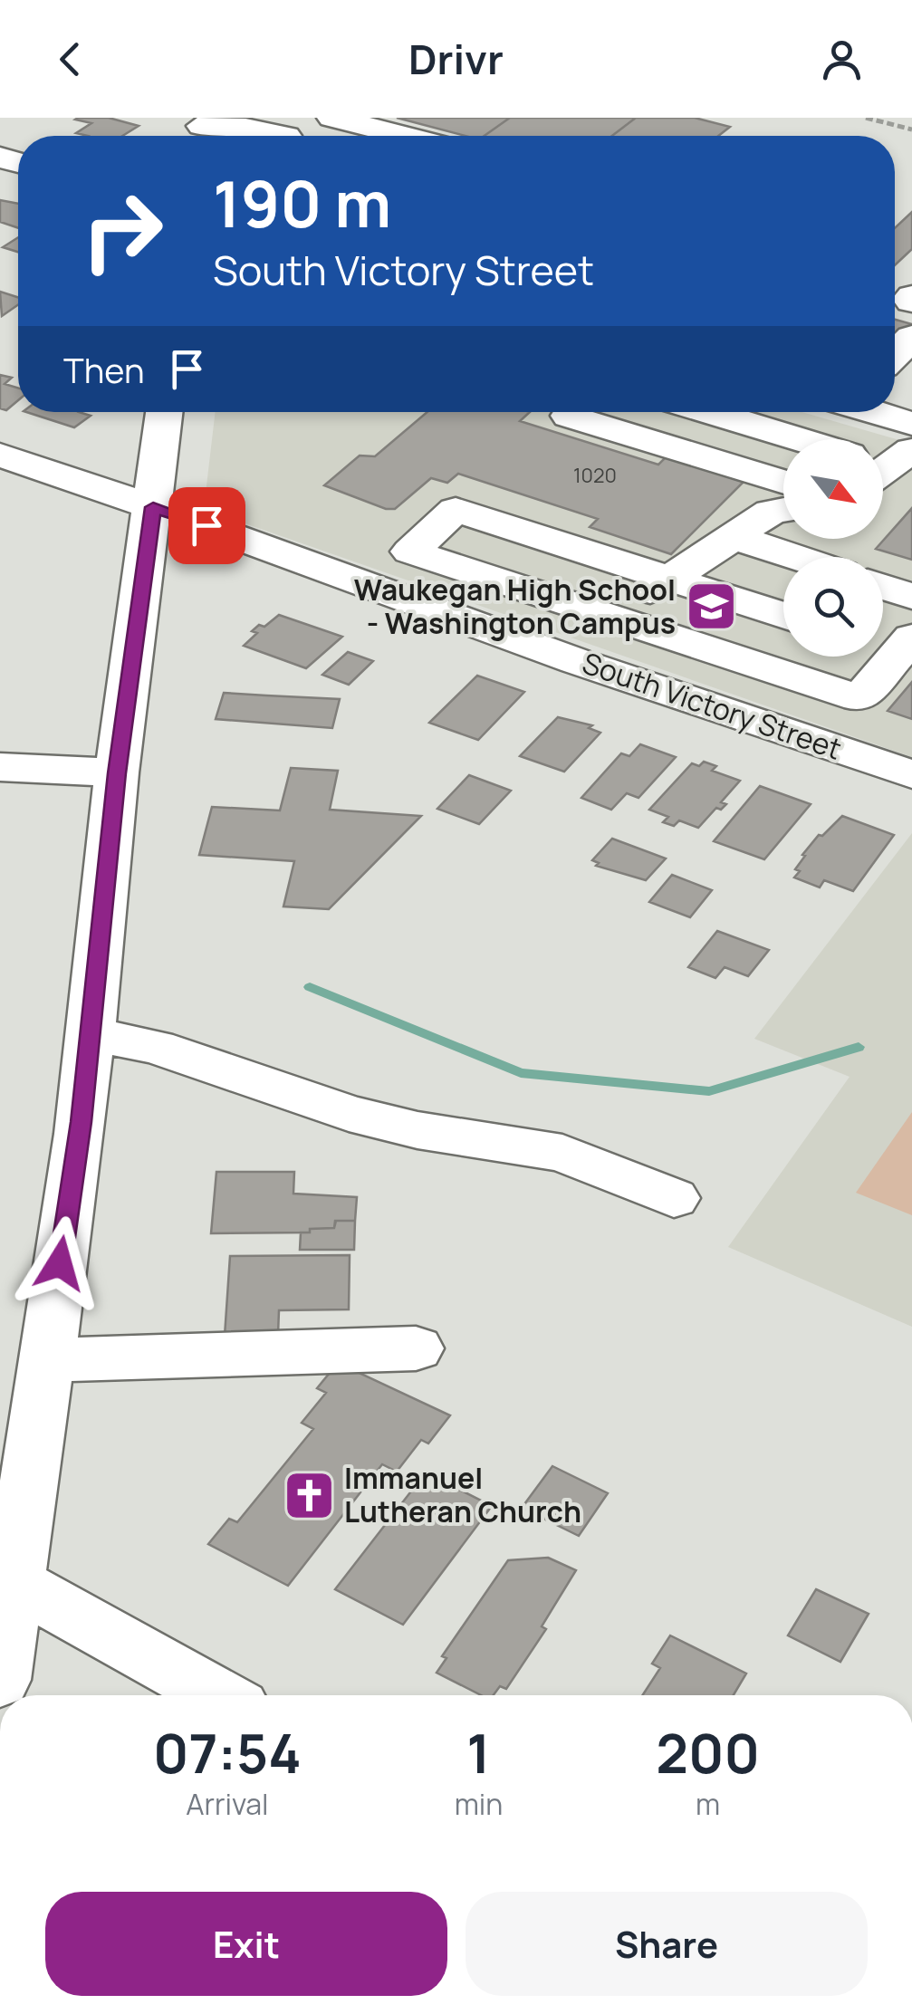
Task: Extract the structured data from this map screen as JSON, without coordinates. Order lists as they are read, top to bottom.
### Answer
{
  "streets": {
    "street": ["South Victory Street"]
  },
  "places": {
    "school or university": ["Waukegan High School - Washington Campus"],
    "church": ["Immanuel Lutheran Church"]
  },
  "house_numbers": ["1020"],
  "north": "bottom right",
  "page": {
    "header": "Drivr",
    "turn": ["190 m", "South Victory Street"],
    "then": "Then",
    "eta": [
      "07:54",
      "Arrival",
      "1",
      "min",
      "200",
      "m"
    ],
    "buttons": ["Exit", "Share"]
  }
}
